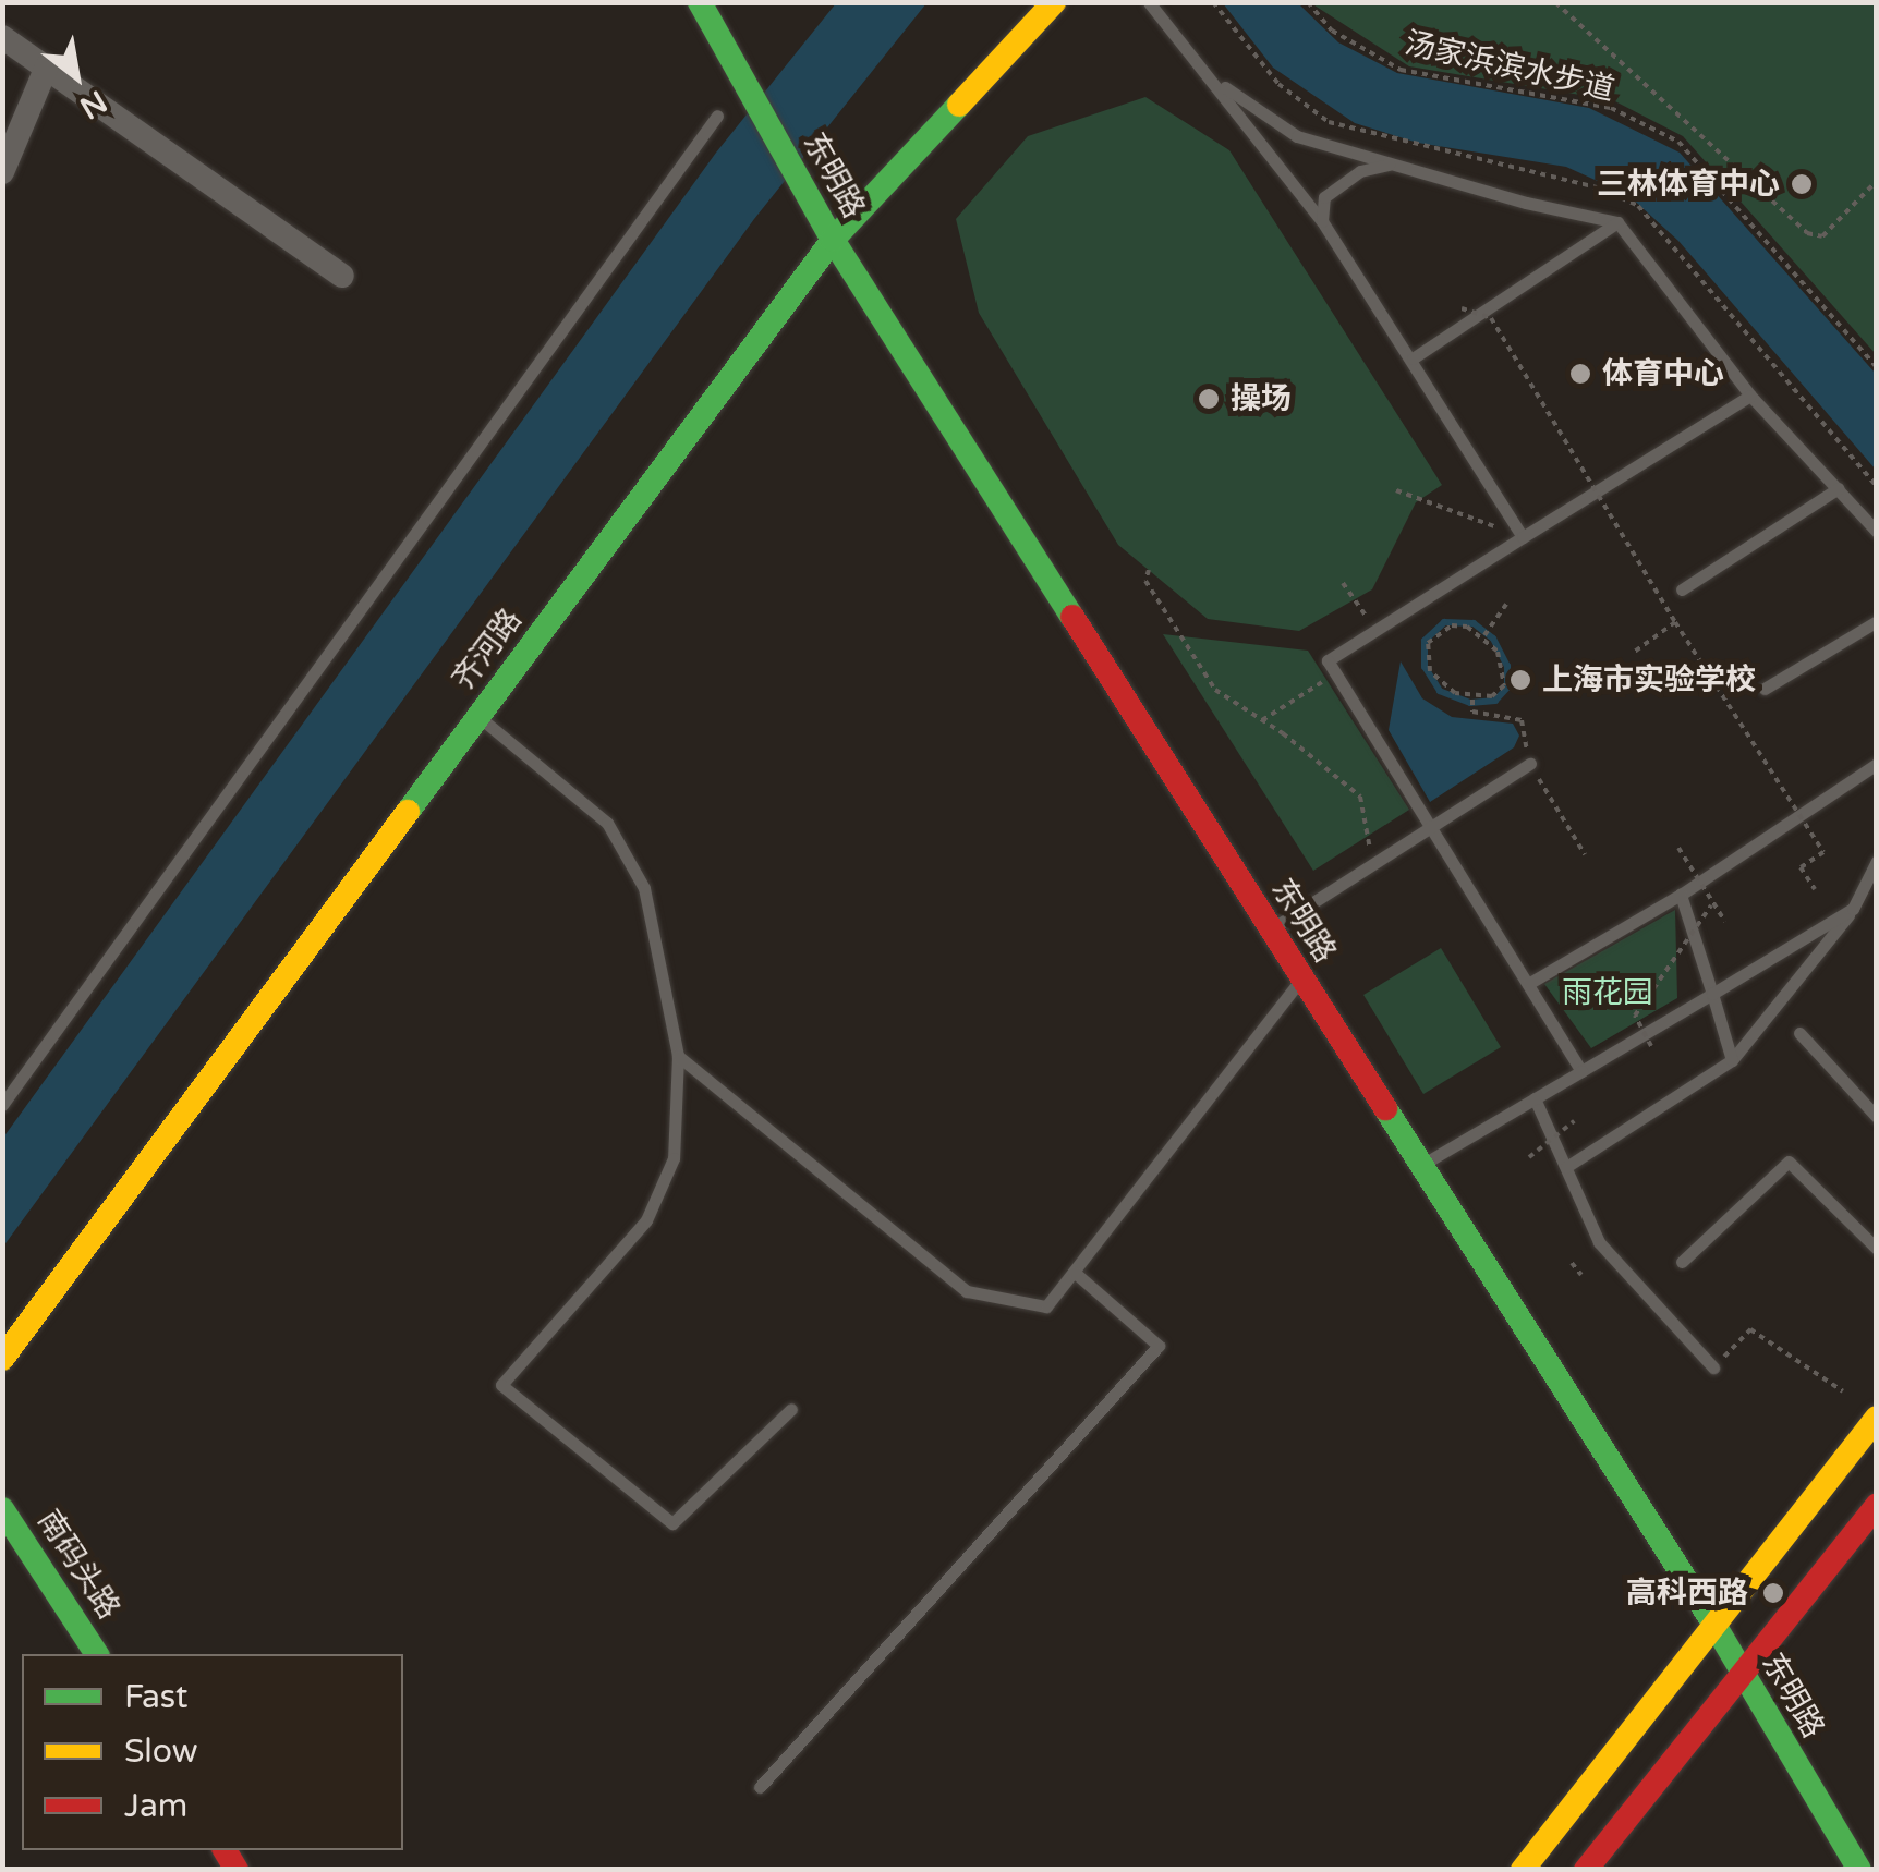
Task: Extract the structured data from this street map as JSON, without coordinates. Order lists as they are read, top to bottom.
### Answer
{
  "streets": {
    "main road": ["东明路", "齐河路", "南码头路"],
    "path": ["汤家浜滨水步道"]
  },
  "crossings": [
    ["东明路", "齐河路"]
  ],
  "parks": ["雨花园"],
  "places": [
    "三林体育中心",
    "体育中心",
    "操场",
    "上海市实验学校",
    "高科西路"
  ],
  "legend": ["Fast", "Slow", "Jam"],
  "north": "bottom right"
}
